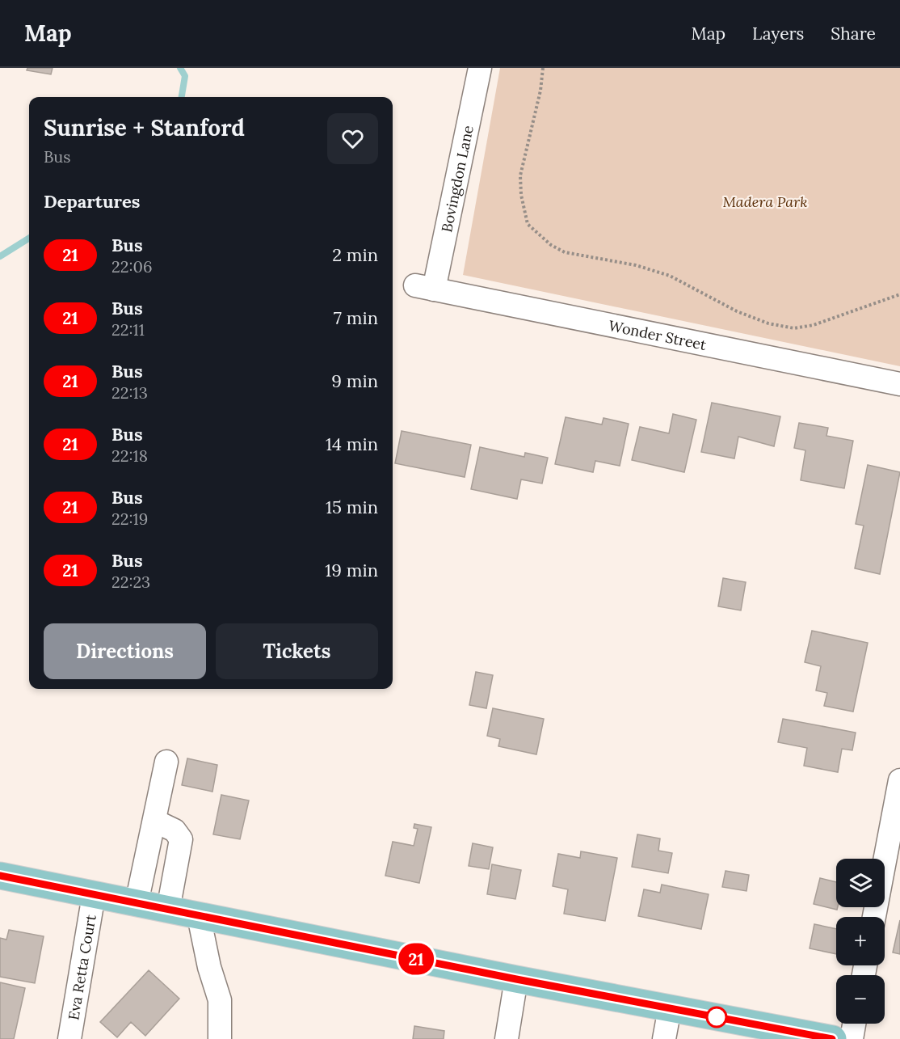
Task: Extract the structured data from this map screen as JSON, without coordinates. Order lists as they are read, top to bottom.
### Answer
{
  "streets": {
    "street": ["Bovingdon Lane", "Wonder Street", "Eva Retta Court"]
  },
  "crossings": [
    ["Bovingdon Lane", "Wonder Street"]
  ],
  "parks": ["Madera Park"],
  "lines": ["bus line 21"],
  "page": {
    "header": "Map",
    "nav": ["Map", "Layers", "Share"],
    "on_map": "21",
    "heading": [
      ["Sunrise + Stanford", "Bus"],
      "Departures"
    ],
    "list": [
      {
        "mark": "21",
        "name": "Bus",
        "note": "22:06",
        "value": "2 min"
      },
      {
        "mark": "21",
        "name": "Bus",
        "note": "22:11",
        "value": "7 min"
      },
      {
        "mark": "21",
        "name": "Bus",
        "note": "22:13",
        "value": "9 min"
      },
      {
        "mark": "21",
        "name": "Bus",
        "note": "22:18",
        "value": "14 min"
      },
      {
        "mark": "21",
        "name": "Bus",
        "note": "22:19",
        "value": "15 min"
      },
      {
        "mark": "21",
        "name": "Bus",
        "note": "22:23",
        "value": "19 min"
      }
    ],
    "buttons": ["Directions", "Tickets"],
    "map_buttons": ["+", "−"]
  }
}
